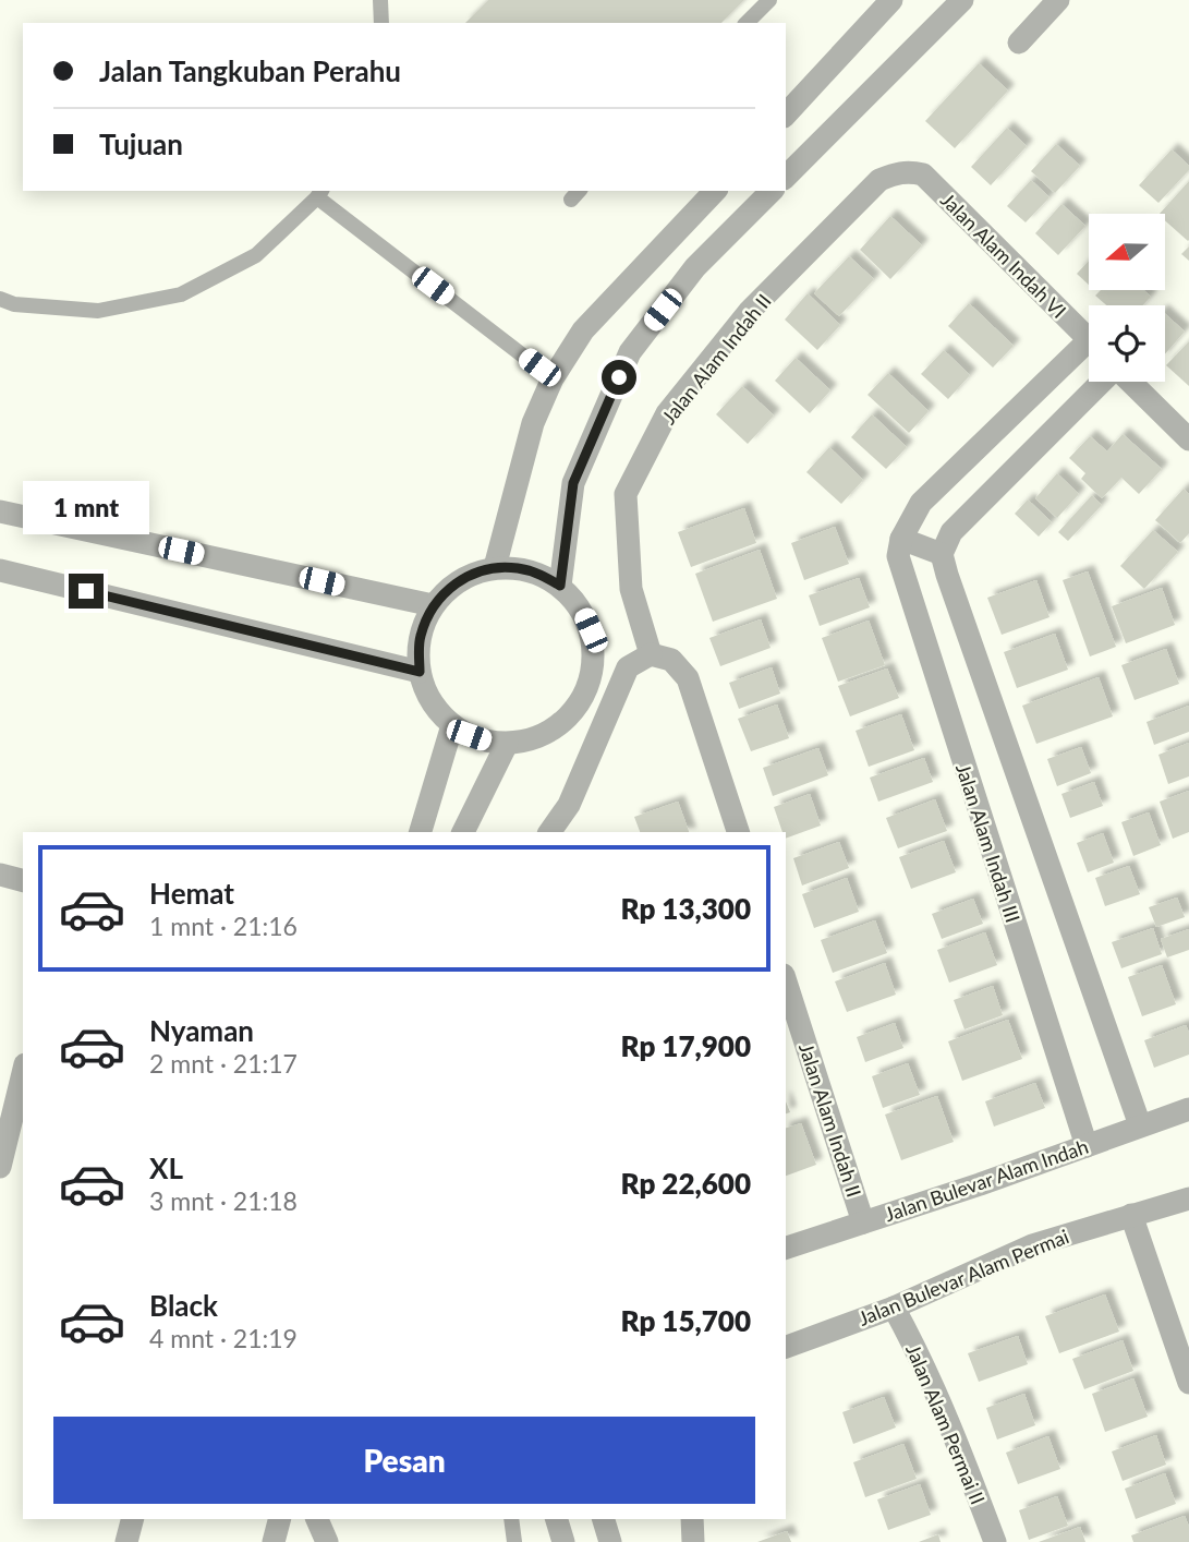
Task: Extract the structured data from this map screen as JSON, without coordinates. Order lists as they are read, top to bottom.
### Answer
{
  "streets": {
    "street": [
      "Jalan Alam Indah VI",
      "Jalan Alam Indah II",
      "Jalan Alam Indah III",
      "Jalan Bulevar Alam Indah",
      "Jalan Bulevar Alam Permai",
      "Jalan Alam Permai II"
    ]
  },
  "crossings": [
    ["Jalan Alam Indah VI", "Jalan Alam Indah II"],
    ["Jalan Alam Indah II", "Jalan Bulevar Alam Indah"],
    ["Jalan Alam Indah III", "Jalan Bulevar Alam Indah"],
    ["Jalan Bulevar Alam Permai", "Jalan Alam Permai II"]
  ],
  "north": "left",
  "page": {
    "banner": ["Jalan Tangkuban Perahu", "Tujuan"],
    "bubble": "1 mnt",
    "list": [
      {
        "name": "Hemat",
        "note": "1 mnt · 21:16",
        "value": "Rp 13,300"
      },
      {
        "name": "Nyaman",
        "note": "2 mnt · 21:17",
        "value": "Rp 17,900"
      },
      {
        "name": "XL",
        "note": "3 mnt · 21:18",
        "value": "Rp 22,600"
      },
      {
        "name": "Black",
        "note": "4 mnt · 21:19",
        "value": "Rp 15,700"
      }
    ],
    "buttons": "Pesan"
  }
}
